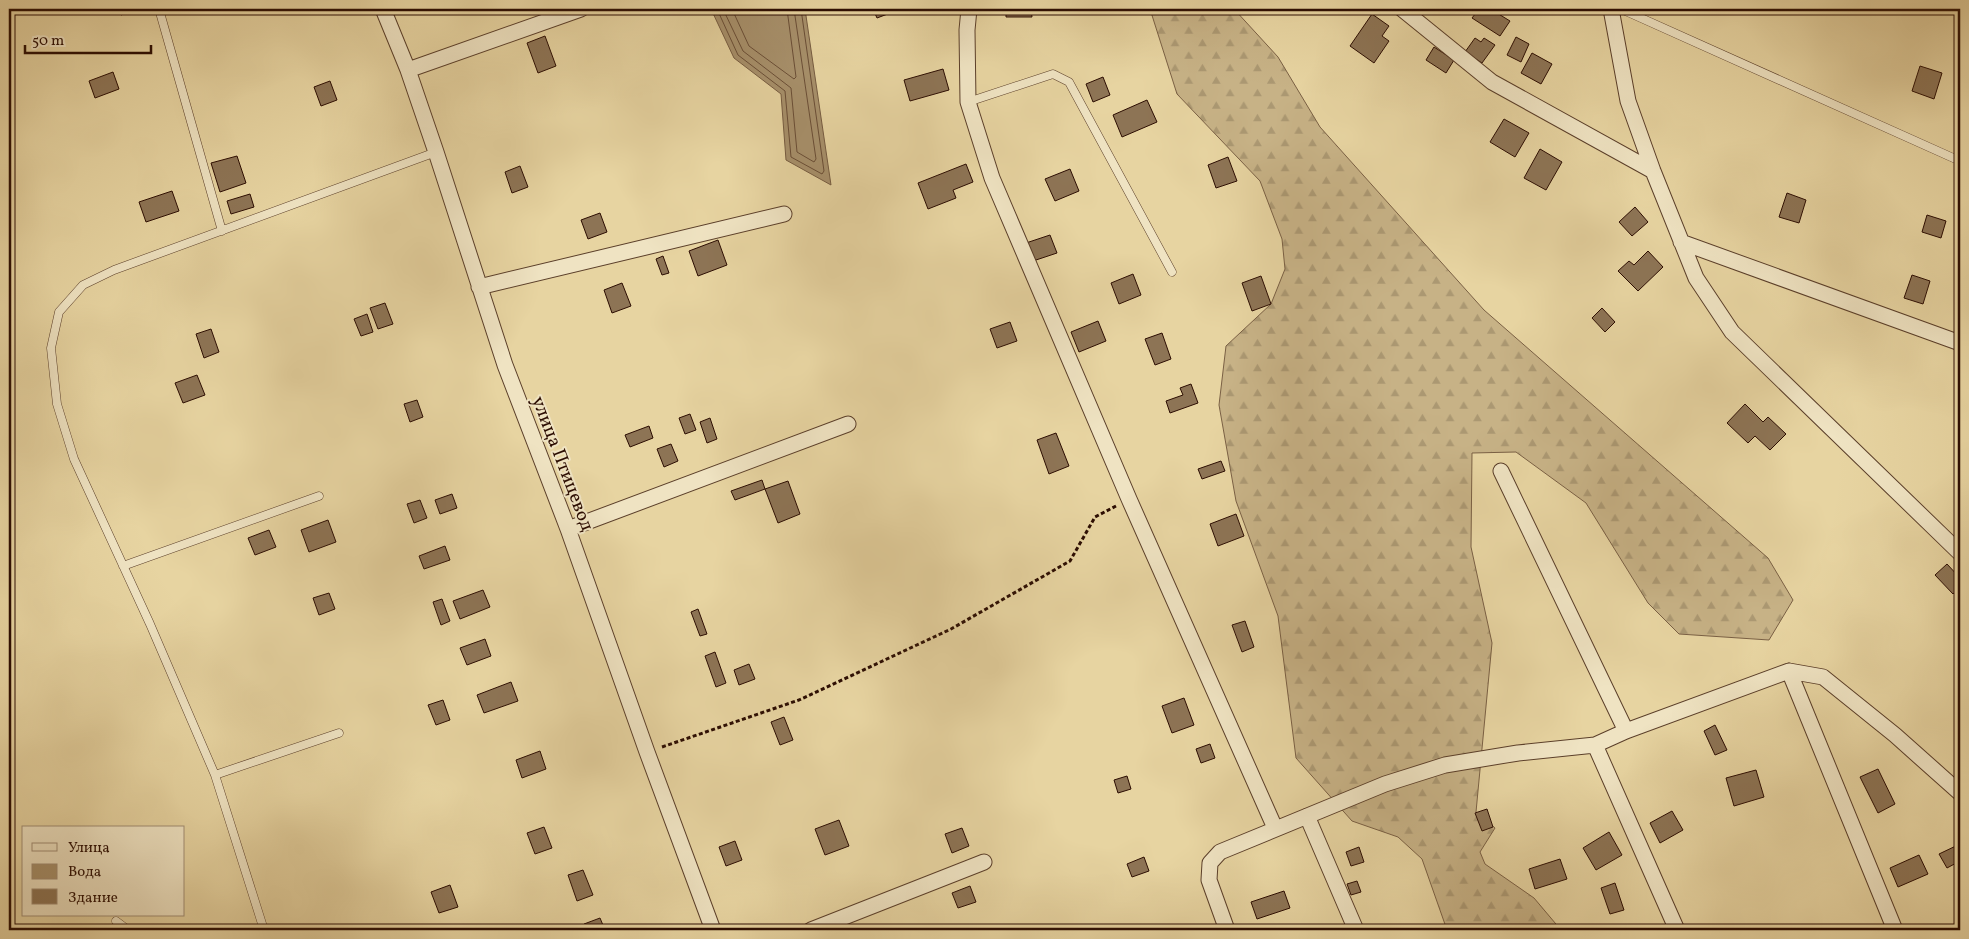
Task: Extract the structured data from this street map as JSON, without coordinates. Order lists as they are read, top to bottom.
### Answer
{
  "streets": {
    "street": ["улица Птицевод"]
  },
  "legend": ["Улица", "Вода", "Здание"],
  "scale_bar": "50 m"
}
